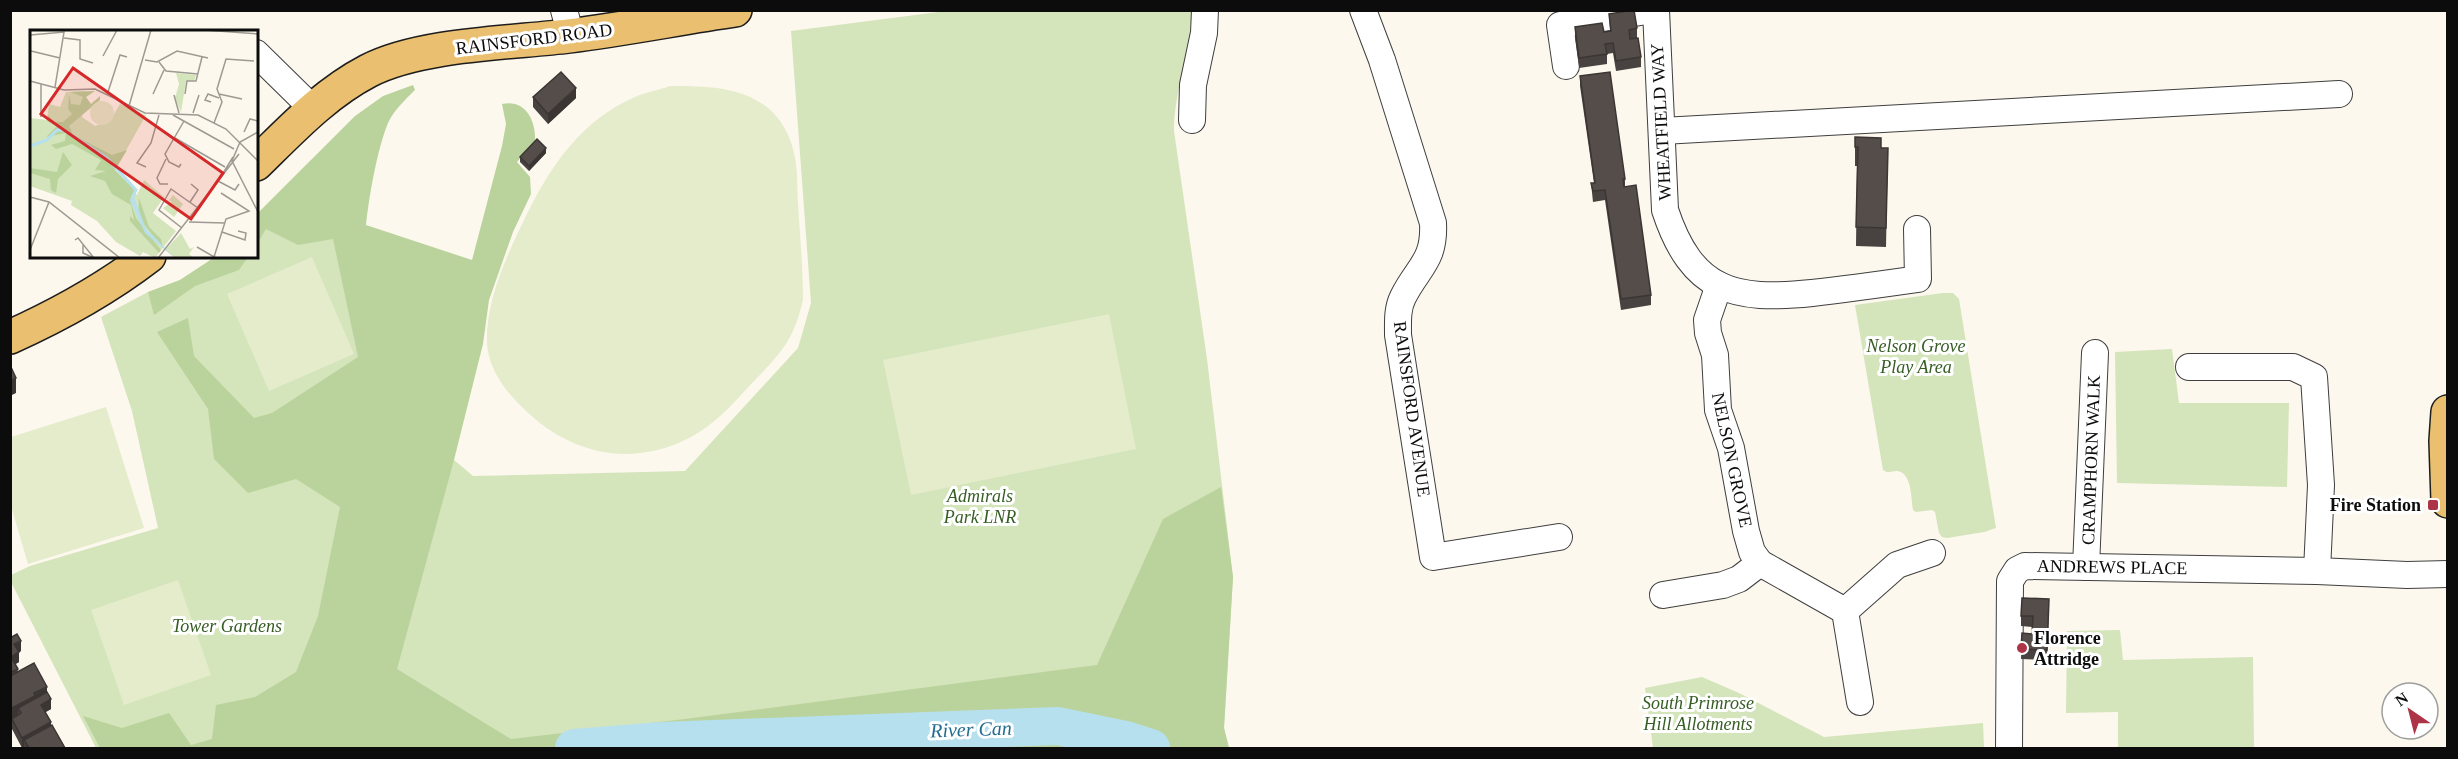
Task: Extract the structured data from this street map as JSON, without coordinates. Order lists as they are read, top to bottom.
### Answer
{
  "streets": {
    "main road": ["RAINSFORD ROAD"],
    "street": [
      "WHEATFIELD WAY",
      "RAINSFORD AVENUE",
      "NELSON GROVE",
      "CRAMPHORN WALK",
      "ANDREWS PLACE"
    ]
  },
  "crossings": [
    ["WHEATFIELD WAY", "NELSON GROVE"],
    ["CRAMPHORN WALK", "ANDREWS PLACE"]
  ],
  "water": ["River Can"],
  "parks": [
    "Nelson Grove Play Area",
    "Admirals Park LNR",
    "Tower Gardens",
    "South Primrose Hill Allotments"
  ],
  "places": {
    "transit": ["Fire Station"],
    "other": ["Florence Attridge"]
  },
  "north": "top left"
}
